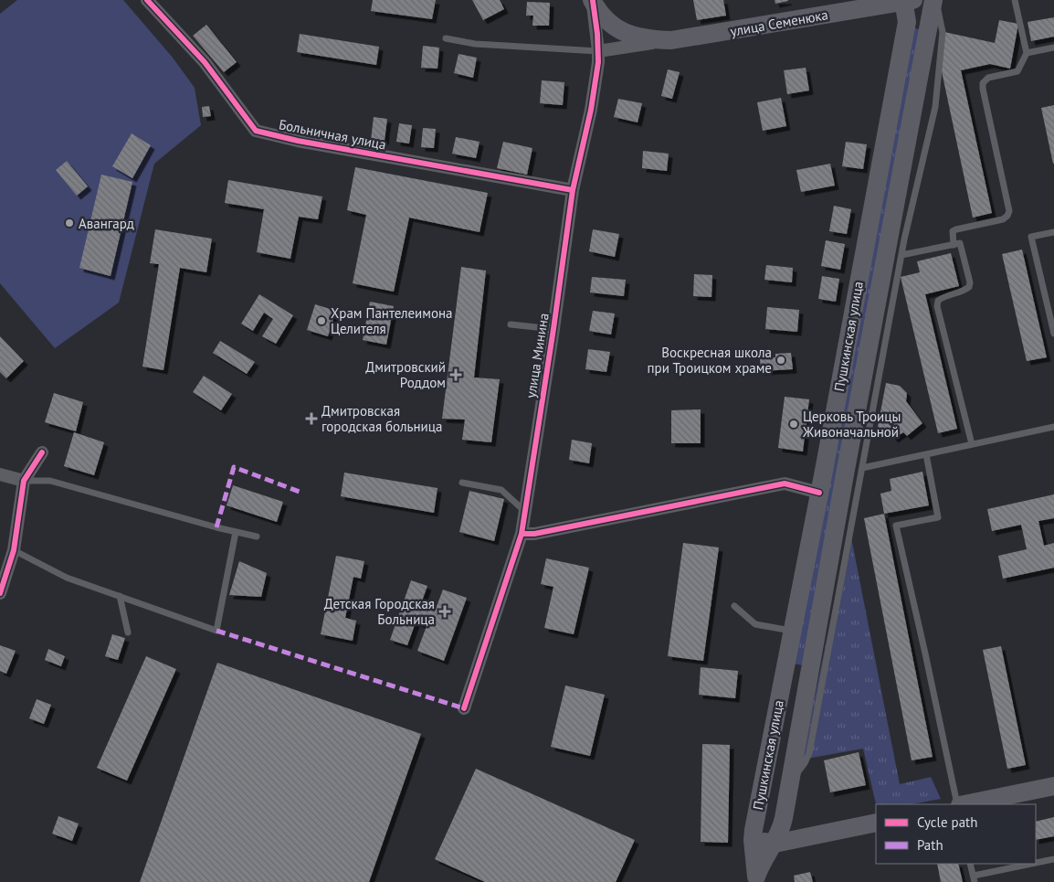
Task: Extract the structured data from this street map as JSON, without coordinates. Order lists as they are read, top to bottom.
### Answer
{
  "streets": {
    "main road": ["улица Семенюка", "Пушкинская улица"],
    "street": ["Больничная улица", "улица Минина"]
  },
  "crossings": [
    ["улица Семенюка", "Пушкинская улица"],
    ["улица Семенюка", "улица Минина"],
    ["Больничная улица", "улица Минина"]
  ],
  "places": {
    "other": [
      "Авангард",
      "Храм Пантелеимона Целителя",
      "Воскресная школа при Троицком храме",
      "Церковь Троицы Живоначальной"
    ],
    "health": ["Дмитровский Роддом", "Дмитровская городская больница", "Детская Городская Больница"]
  },
  "legend": ["Cycle path", "Path"]
}
